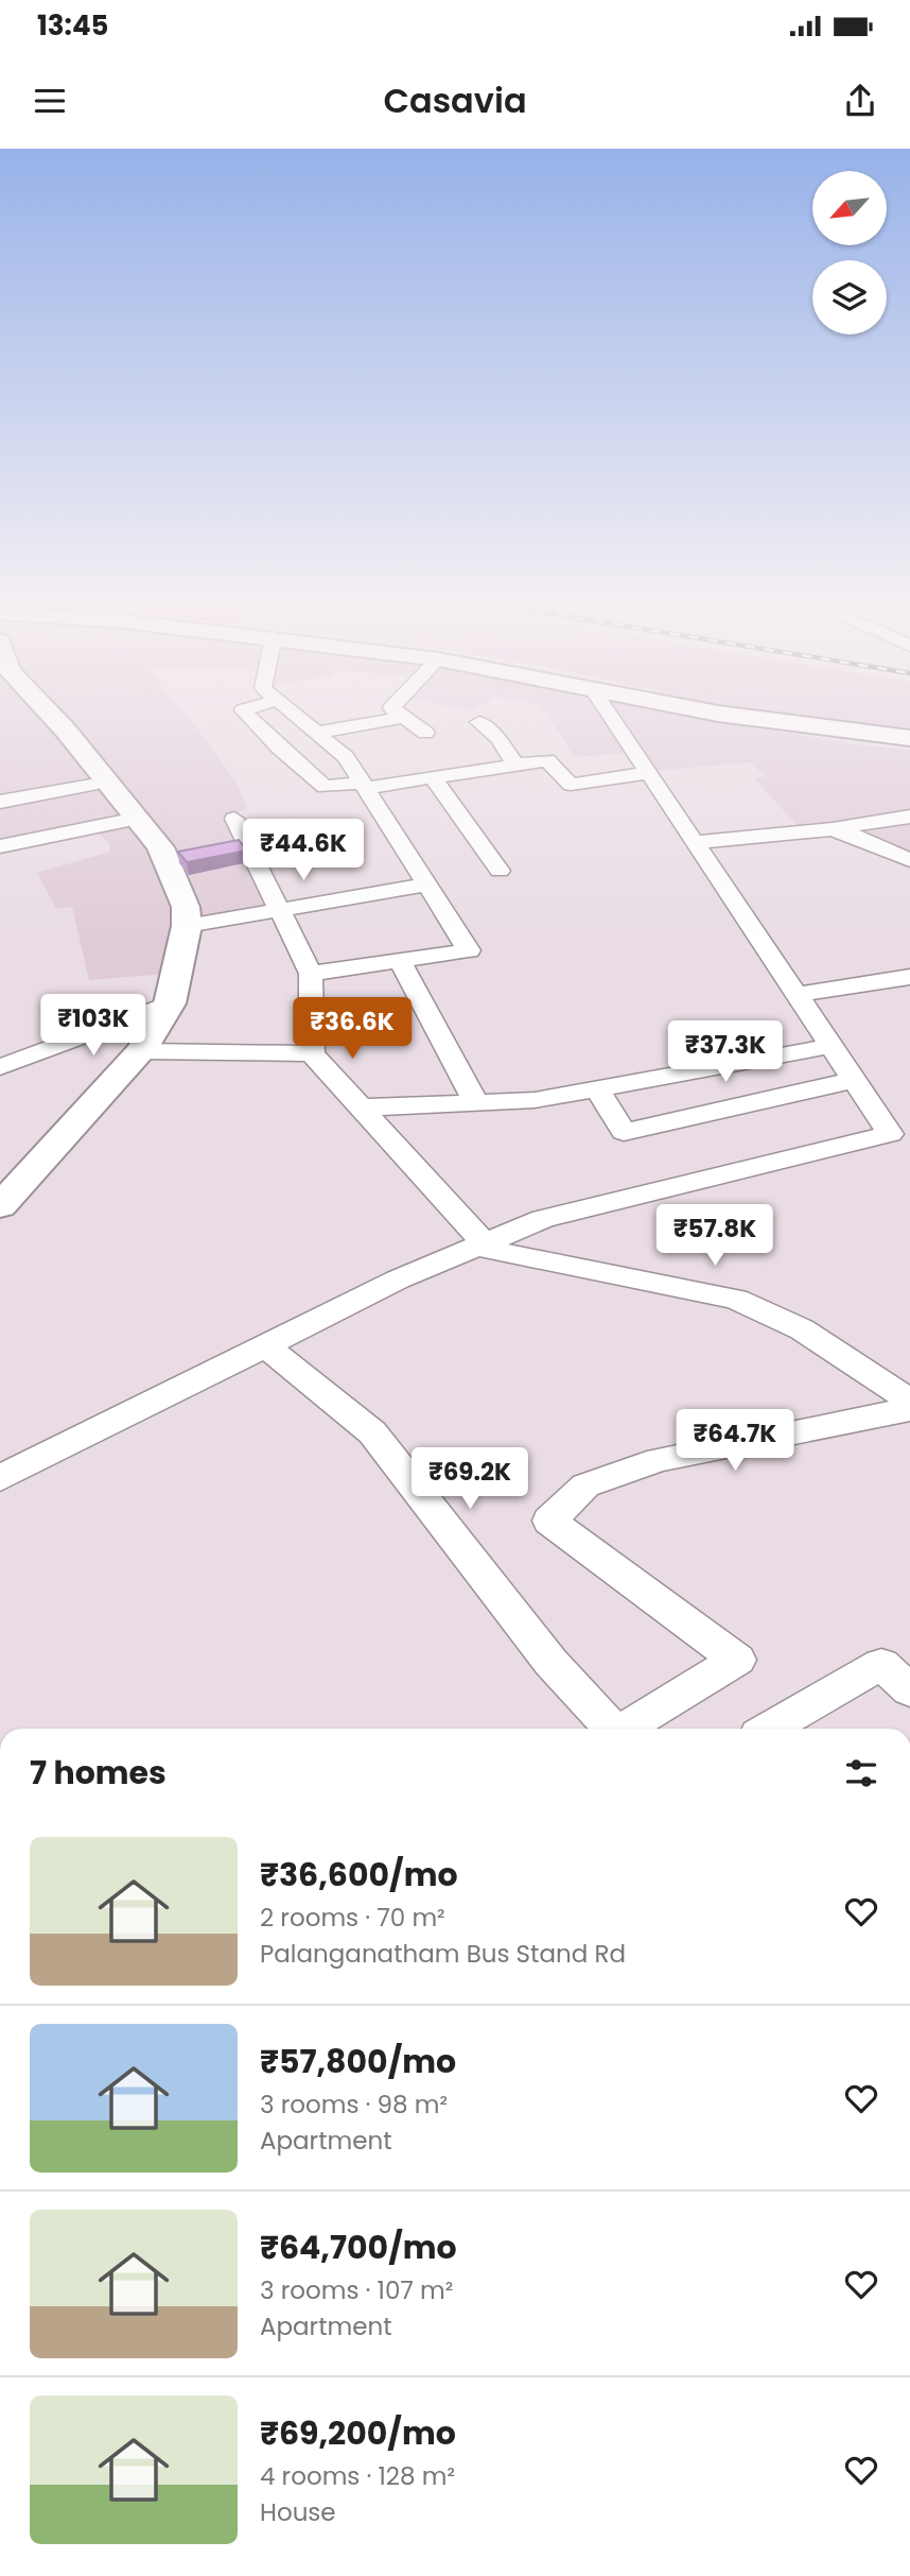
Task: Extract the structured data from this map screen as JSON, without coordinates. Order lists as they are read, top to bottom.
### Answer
{
  "north": "bottom left",
  "page": {
    "status": "13:45",
    "header": "Casavia",
    "price": [
      "₹44.6K",
      "₹103K",
      "₹36.6K",
      "₹37.3K",
      "₹57.8K",
      "₹64.7K",
      "₹69.2K"
    ],
    "heading": "7 homes",
    "list": [
      {
        "name": "₹36,600/mo",
        "note": "2 rooms · 70 m² · Palanganatham Bus Stand Rd"
      },
      {
        "name": "₹57,800/mo",
        "note": "3 rooms · 98 m² · Apartment"
      },
      {
        "name": "₹64,700/mo",
        "note": "3 rooms · 107 m² · Apartment"
      },
      {
        "name": "₹69,200/mo",
        "note": "4 rooms · 128 m² · House"
      }
    ]
  }
}
